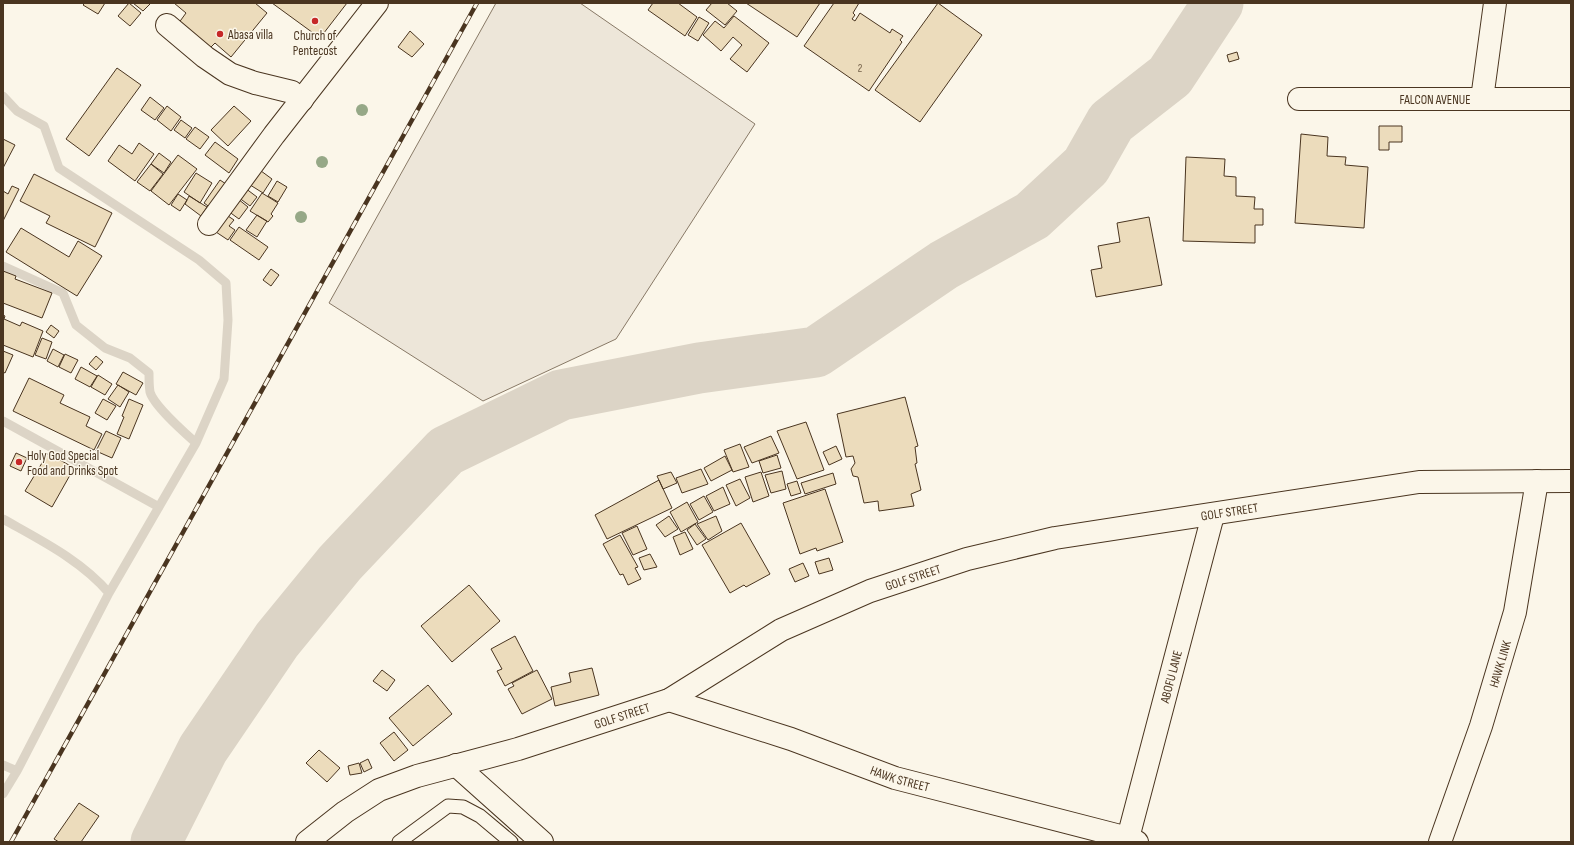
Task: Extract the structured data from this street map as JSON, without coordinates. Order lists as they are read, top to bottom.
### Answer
{
  "streets": {
    "street": [
      "FALCON AVENUE",
      "GOLF STREET",
      "HAWK LINK",
      "ABOFU LANE",
      "HAWK STREET"
    ]
  },
  "crossings": [
    ["GOLF STREET", "HAWK LINK"],
    ["GOLF STREET", "ABOFU LANE"],
    ["GOLF STREET", "HAWK STREET"],
    ["ABOFU LANE", "HAWK STREET"]
  ],
  "places": ["Church of Pentecost", "Abasa villa", "Holy God Special Food and Drinks Spot"],
  "house_numbers": ["2"]
}
